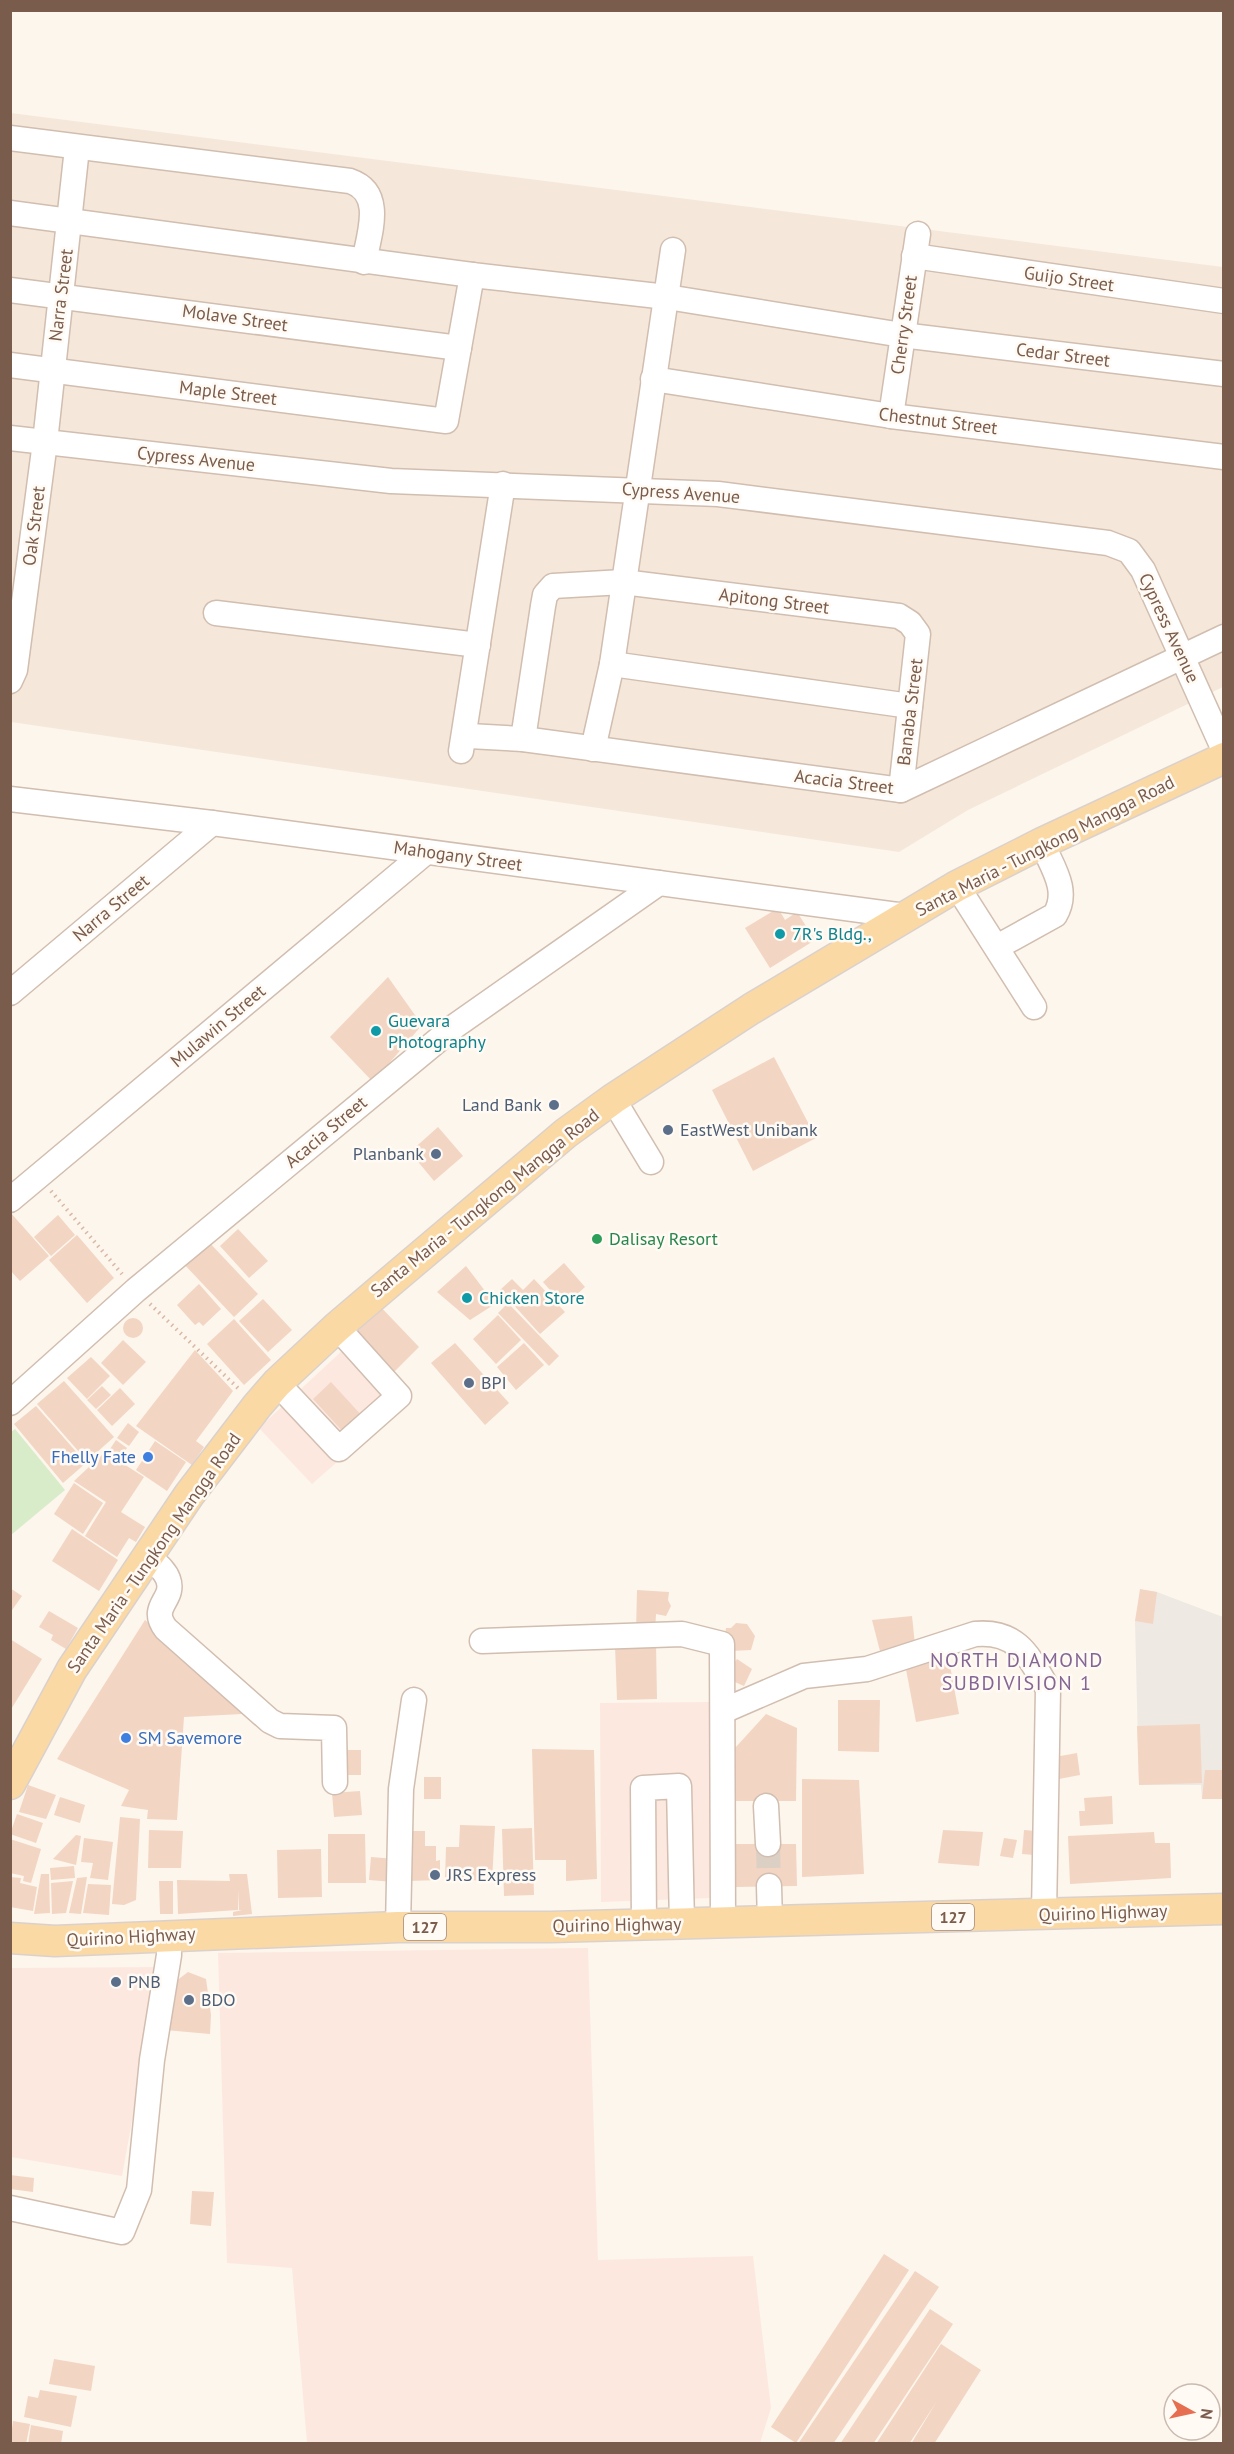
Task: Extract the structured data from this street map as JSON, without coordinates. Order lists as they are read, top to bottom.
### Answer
{
  "streets": {
    "main road": ["Santa Maria - Tungkong Mangga Road", "Quirino Highway", "127"],
    "street": [
      "Guijo Street",
      "Narra Street",
      "Molave Street",
      "Cherry Street",
      "Cedar Street",
      "Maple Street",
      "Chestnut Street",
      "Cypress Avenue",
      "Oak Street",
      "Apitong Street",
      "Banaba Street",
      "Acacia Street",
      "Mahogany Street",
      "Mulawin Street"
    ]
  },
  "crossings": [
    ["Guijo Street", "Cherry Street"],
    ["Narra Street", "Molave Street"],
    ["Narra Street", "Cedar Street"],
    ["Narra Street", "Maple Street"],
    ["Narra Street", "Cypress Avenue"],
    ["Narra Street", "Oak Street"],
    ["Narra Street", "Mahogany Street"],
    ["Molave Street", "Maple Street"],
    ["Cherry Street", "Cedar Street"],
    ["Cherry Street", "Chestnut Street"],
    ["Cypress Avenue", "Oak Street"],
    ["Cypress Avenue", "Acacia Street"],
    ["Apitong Street", "Banaba Street"],
    ["Apitong Street", "Acacia Street"],
    ["Banaba Street", "Acacia Street"],
    ["Acacia Street", "Mahogany Street"],
    ["Santa Maria - Tungkong Mangga Road", "Mahogany Street"],
    ["Mahogany Street", "Mulawin Street"]
  ],
  "districts": ["NORTH DIAMOND SUBDIVISION 1"],
  "places": [
    "7R's Bldg.,",
    "Guevara Photography",
    "Land Bank",
    "EastWest Unibank",
    "Planbank",
    "Dalisay Resort",
    "Chicken Store",
    "BPI",
    "Fhelly Fate",
    "SM Savemore",
    "JRS Express",
    "PNB",
    "BDO"
  ],
  "north": "right"
}
